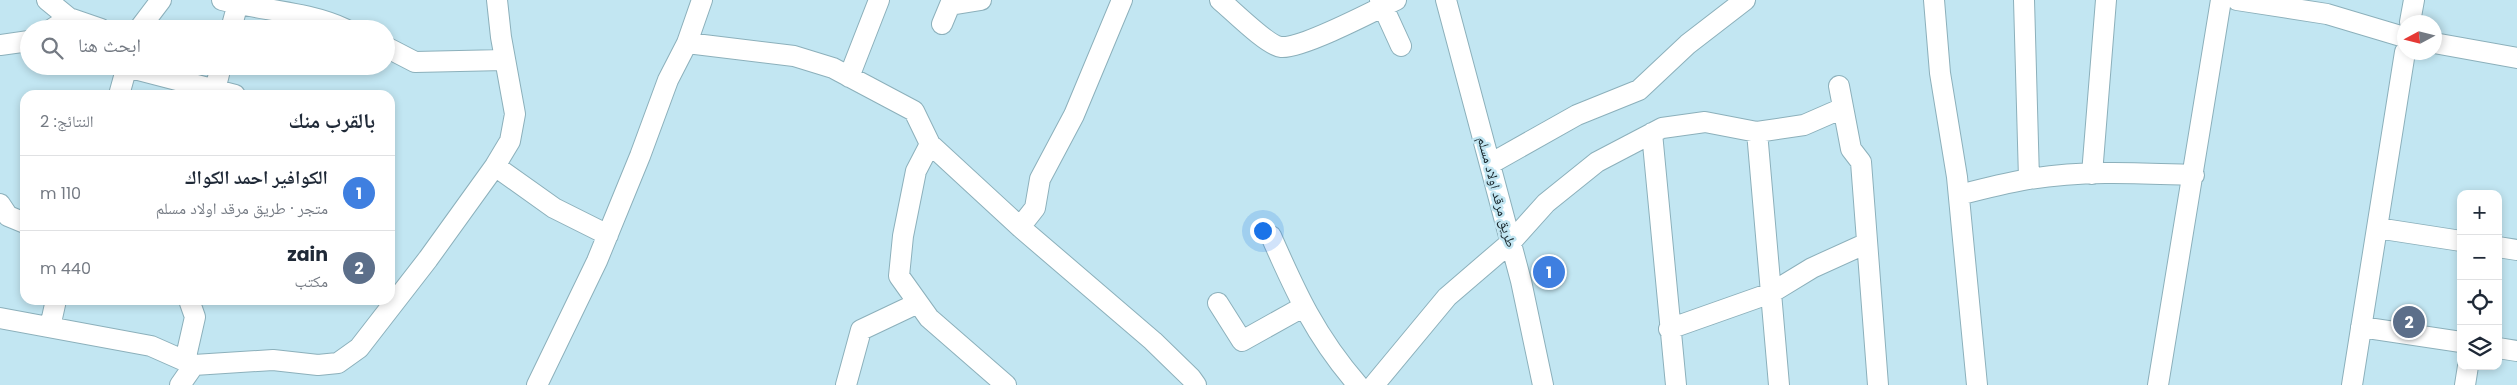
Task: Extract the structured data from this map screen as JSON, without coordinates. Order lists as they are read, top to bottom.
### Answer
{
  "streets": {
    "street": ["طريق مرقد اولاد مسلم"]
  },
  "north": "left",
  "page": {
    "search": "ابحث هنا",
    "heading": ["بالقرب منك", "النتائج: 2"],
    "list": [
      {
        "mark": "1",
        "name": "الكوافير احمد الكواك",
        "note": "متجر · طريق مرقد اولاد مسلم",
        "value": "110 m"
      },
      {
        "mark": "2",
        "name": "zain",
        "note": "مكتب",
        "value": "440 m"
      }
    ],
    "map_buttons": ["+", "−"],
    "pins": ["1", "2"]
  }
}
